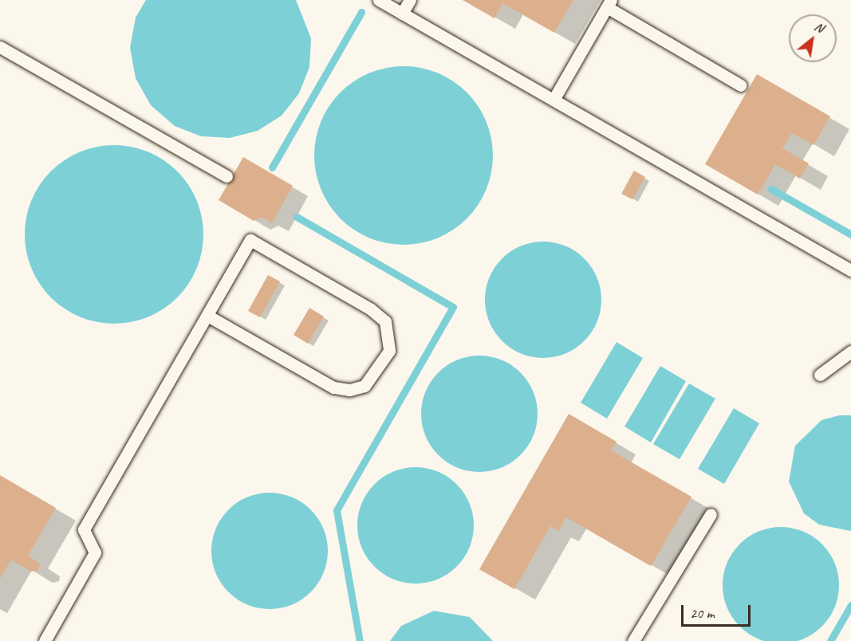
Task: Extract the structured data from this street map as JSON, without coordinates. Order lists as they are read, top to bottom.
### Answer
{
  "scale_bar": "20 m",
  "north": "top right"
}
